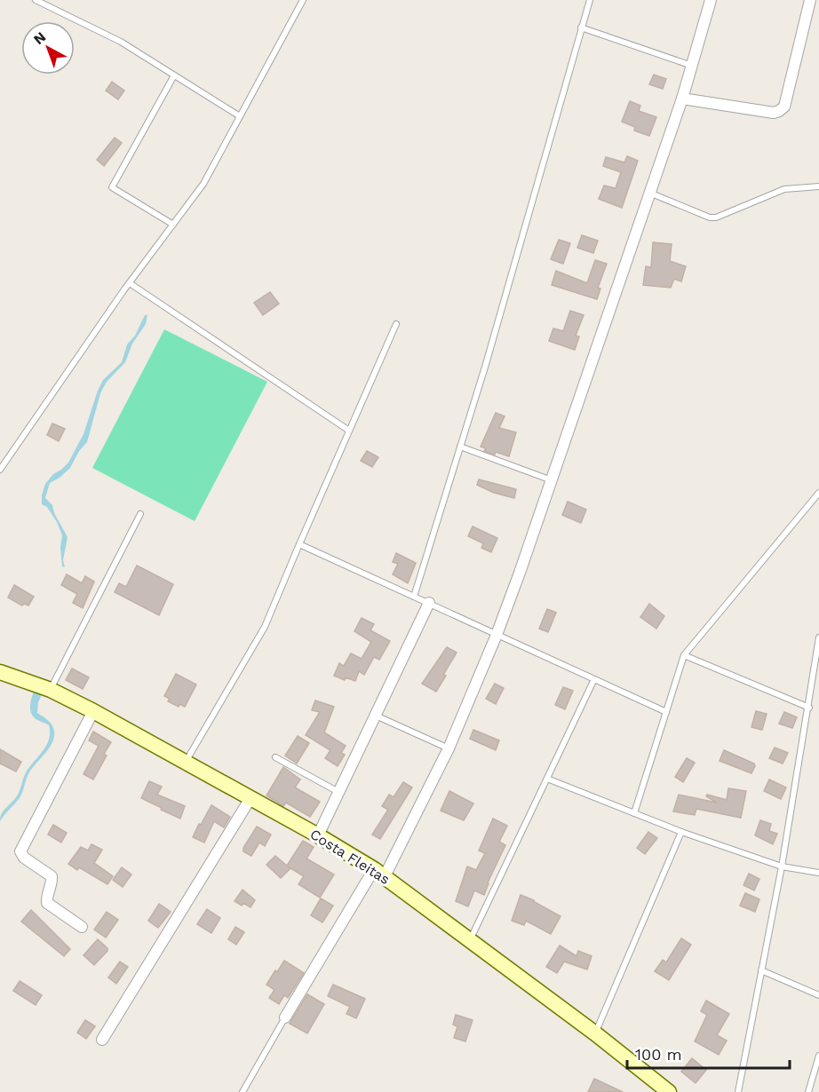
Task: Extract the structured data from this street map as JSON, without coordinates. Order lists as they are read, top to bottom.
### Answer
{
  "streets": {
    "main road": ["Costa Fleitas"]
  },
  "scale_bar": "100 m",
  "north": "top left"
}
